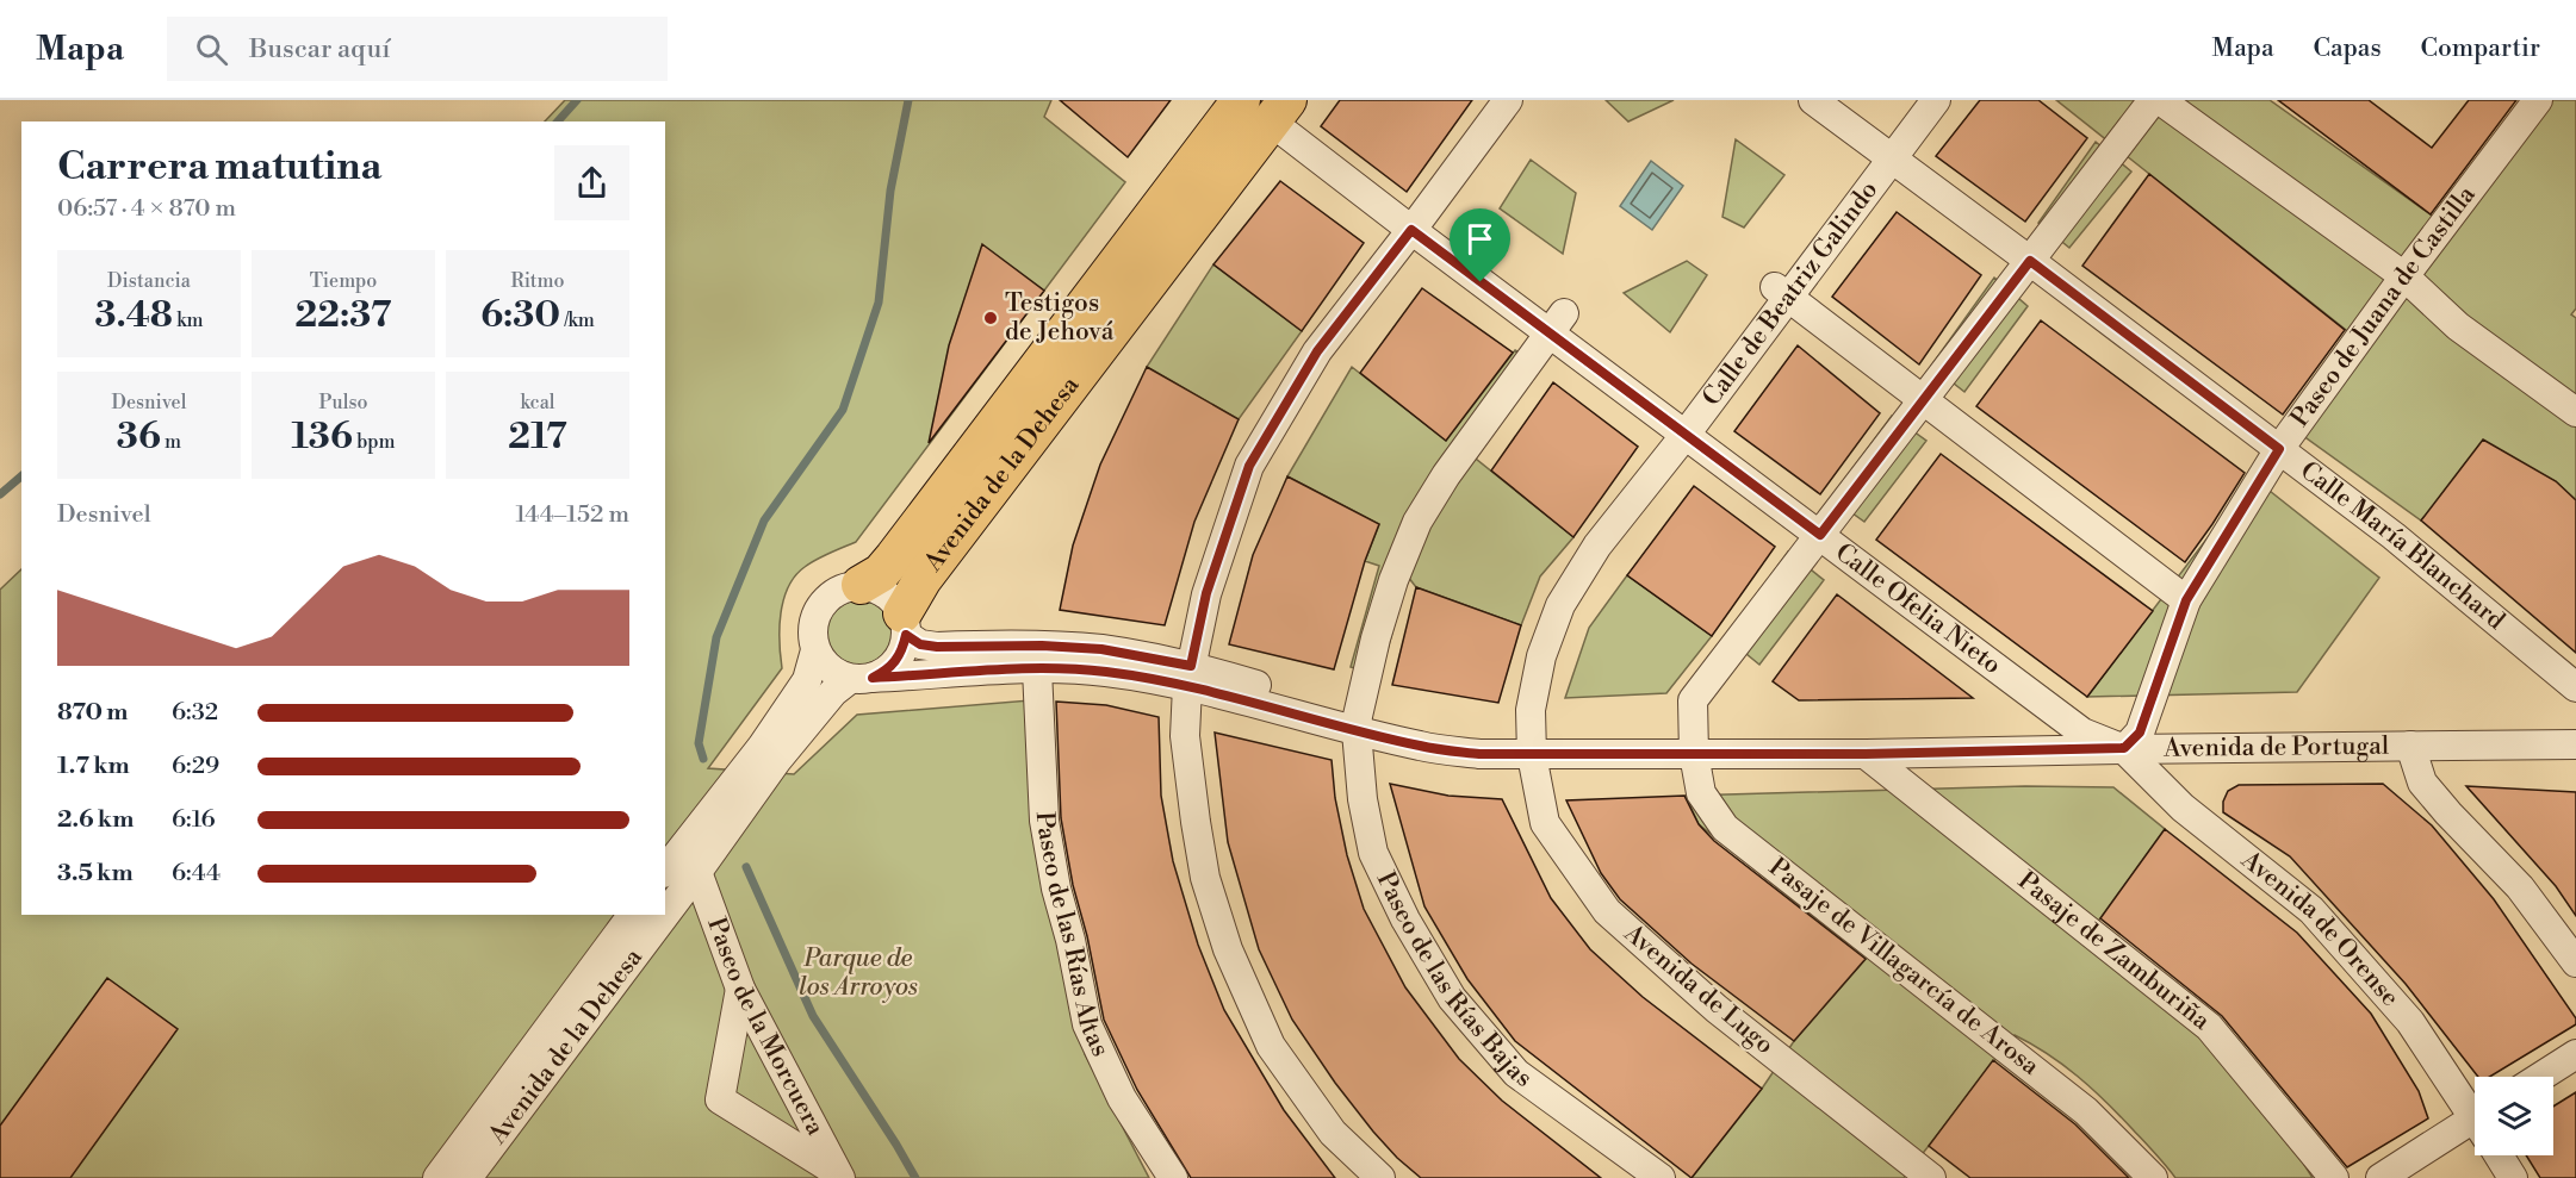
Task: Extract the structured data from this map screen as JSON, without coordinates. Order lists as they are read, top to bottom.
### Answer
{
  "streets": {
    "main road": ["Avenida de la Dehesa"],
    "street": [
      "Calle de Beatriz Galindo",
      "Paseo de Juana de Castilla",
      "Calle María Blanchard",
      "Calle Ofelia Nieto",
      "Avenida de Portugal",
      "Avenida de Orense",
      "Paseo de las Rías Altas",
      "Pasaje de Zamburiña",
      "Pasaje de Villagarcía de Arosa",
      "Paseo de las Rías Bajas",
      "Avenida de Lugo",
      "Paseo de la Morcuera"
    ]
  },
  "crossings": [
    ["Calle de Beatriz Galindo", "Calle María Blanchard"],
    ["Calle de Beatriz Galindo", "Calle Ofelia Nieto"],
    ["Calle de Beatriz Galindo", "Avenida de Portugal"],
    ["Calle de Beatriz Galindo", "Avenida de Lugo"],
    ["Paseo de Juana de Castilla", "Calle María Blanchard"],
    ["Paseo de Juana de Castilla", "Calle Ofelia Nieto"],
    ["Paseo de Juana de Castilla", "Avenida de Portugal"],
    ["Paseo de Juana de Castilla", "Avenida de Orense"],
    ["Avenida de la Dehesa", "Calle Ofelia Nieto"],
    ["Avenida de la Dehesa", "Avenida de Portugal"],
    ["Avenida de la Dehesa", "Paseo de la Morcuera"],
    ["Calle María Blanchard", "Pasaje de Villagarcía de Arosa"],
    ["Calle Ofelia Nieto", "Avenida de Portugal"],
    ["Calle Ofelia Nieto", "Avenida de Orense"],
    ["Calle Ofelia Nieto", "Pasaje de Villagarcía de Arosa"],
    ["Calle Ofelia Nieto", "Paseo de las Rías Bajas"],
    ["Avenida de Portugal", "Avenida de Orense"],
    ["Avenida de Portugal", "Paseo de las Rías Altas"],
    ["Avenida de Portugal", "Pasaje de Zamburiña"],
    ["Avenida de Portugal", "Pasaje de Villagarcía de Arosa"],
    ["Avenida de Portugal", "Paseo de las Rías Bajas"],
    ["Avenida de Portugal", "Avenida de Lugo"]
  ],
  "parks": ["Parque de los Arroyos"],
  "places": ["Testigos de Jehová"],
  "page": {
    "header": "Mapa",
    "search": "Buscar aquí",
    "nav": ["Mapa", "Capas", "Compartir"],
    "heading": ["Carrera matutina", "06:57 · 4 × 870 m"],
    "stats": [
      ["Distancia", "3.48 km"],
      ["Tiempo", "22:37"],
      ["Ritmo", "6:30 /km"],
      ["Desnivel", "36 m"],
      ["Pulso", "136 bpm"],
      ["kcal", "217"]
    ],
    "chart": ["Desnivel", "144–152 m"],
    "list": [
      {
        "name": "870 m",
        "note": "6:32"
      },
      {
        "name": "1.7 km",
        "note": "6:29"
      },
      {
        "name": "2.6 km",
        "note": "6:16"
      },
      {
        "name": "3.5 km",
        "note": "6:44"
      }
    ]
  }
}
